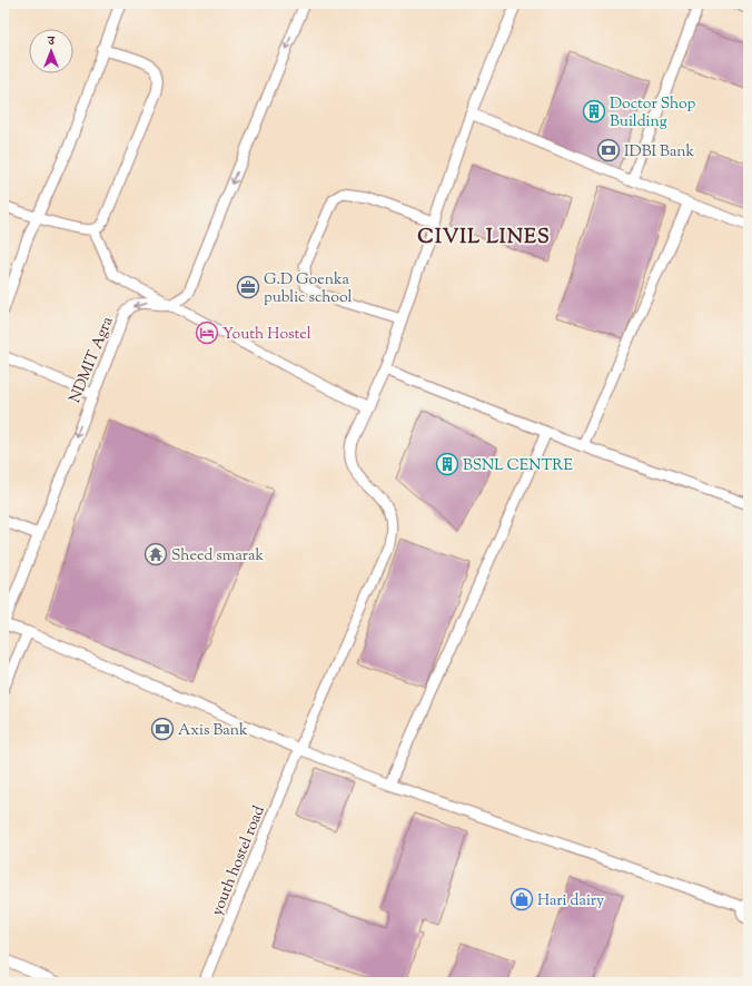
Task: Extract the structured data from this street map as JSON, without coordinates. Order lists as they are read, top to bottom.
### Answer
{
  "streets": {
    "lane": ["NDMIT Agra", "youth hostel road"]
  },
  "one_way": ["NDMIT Agra"],
  "districts": ["CIVIL LINES"],
  "places": {
    "building": ["Doctor Shop Building", "BSNL CENTRE"],
    "bank": ["IDBI Bank", "Axis Bank"],
    "office": ["G.D Goenka public school"],
    "hotel": ["Youth Hostel"],
    "temple": ["Sheed smarak"],
    "shop": ["Hari dairy"]
  },
  "north": "top"
}
